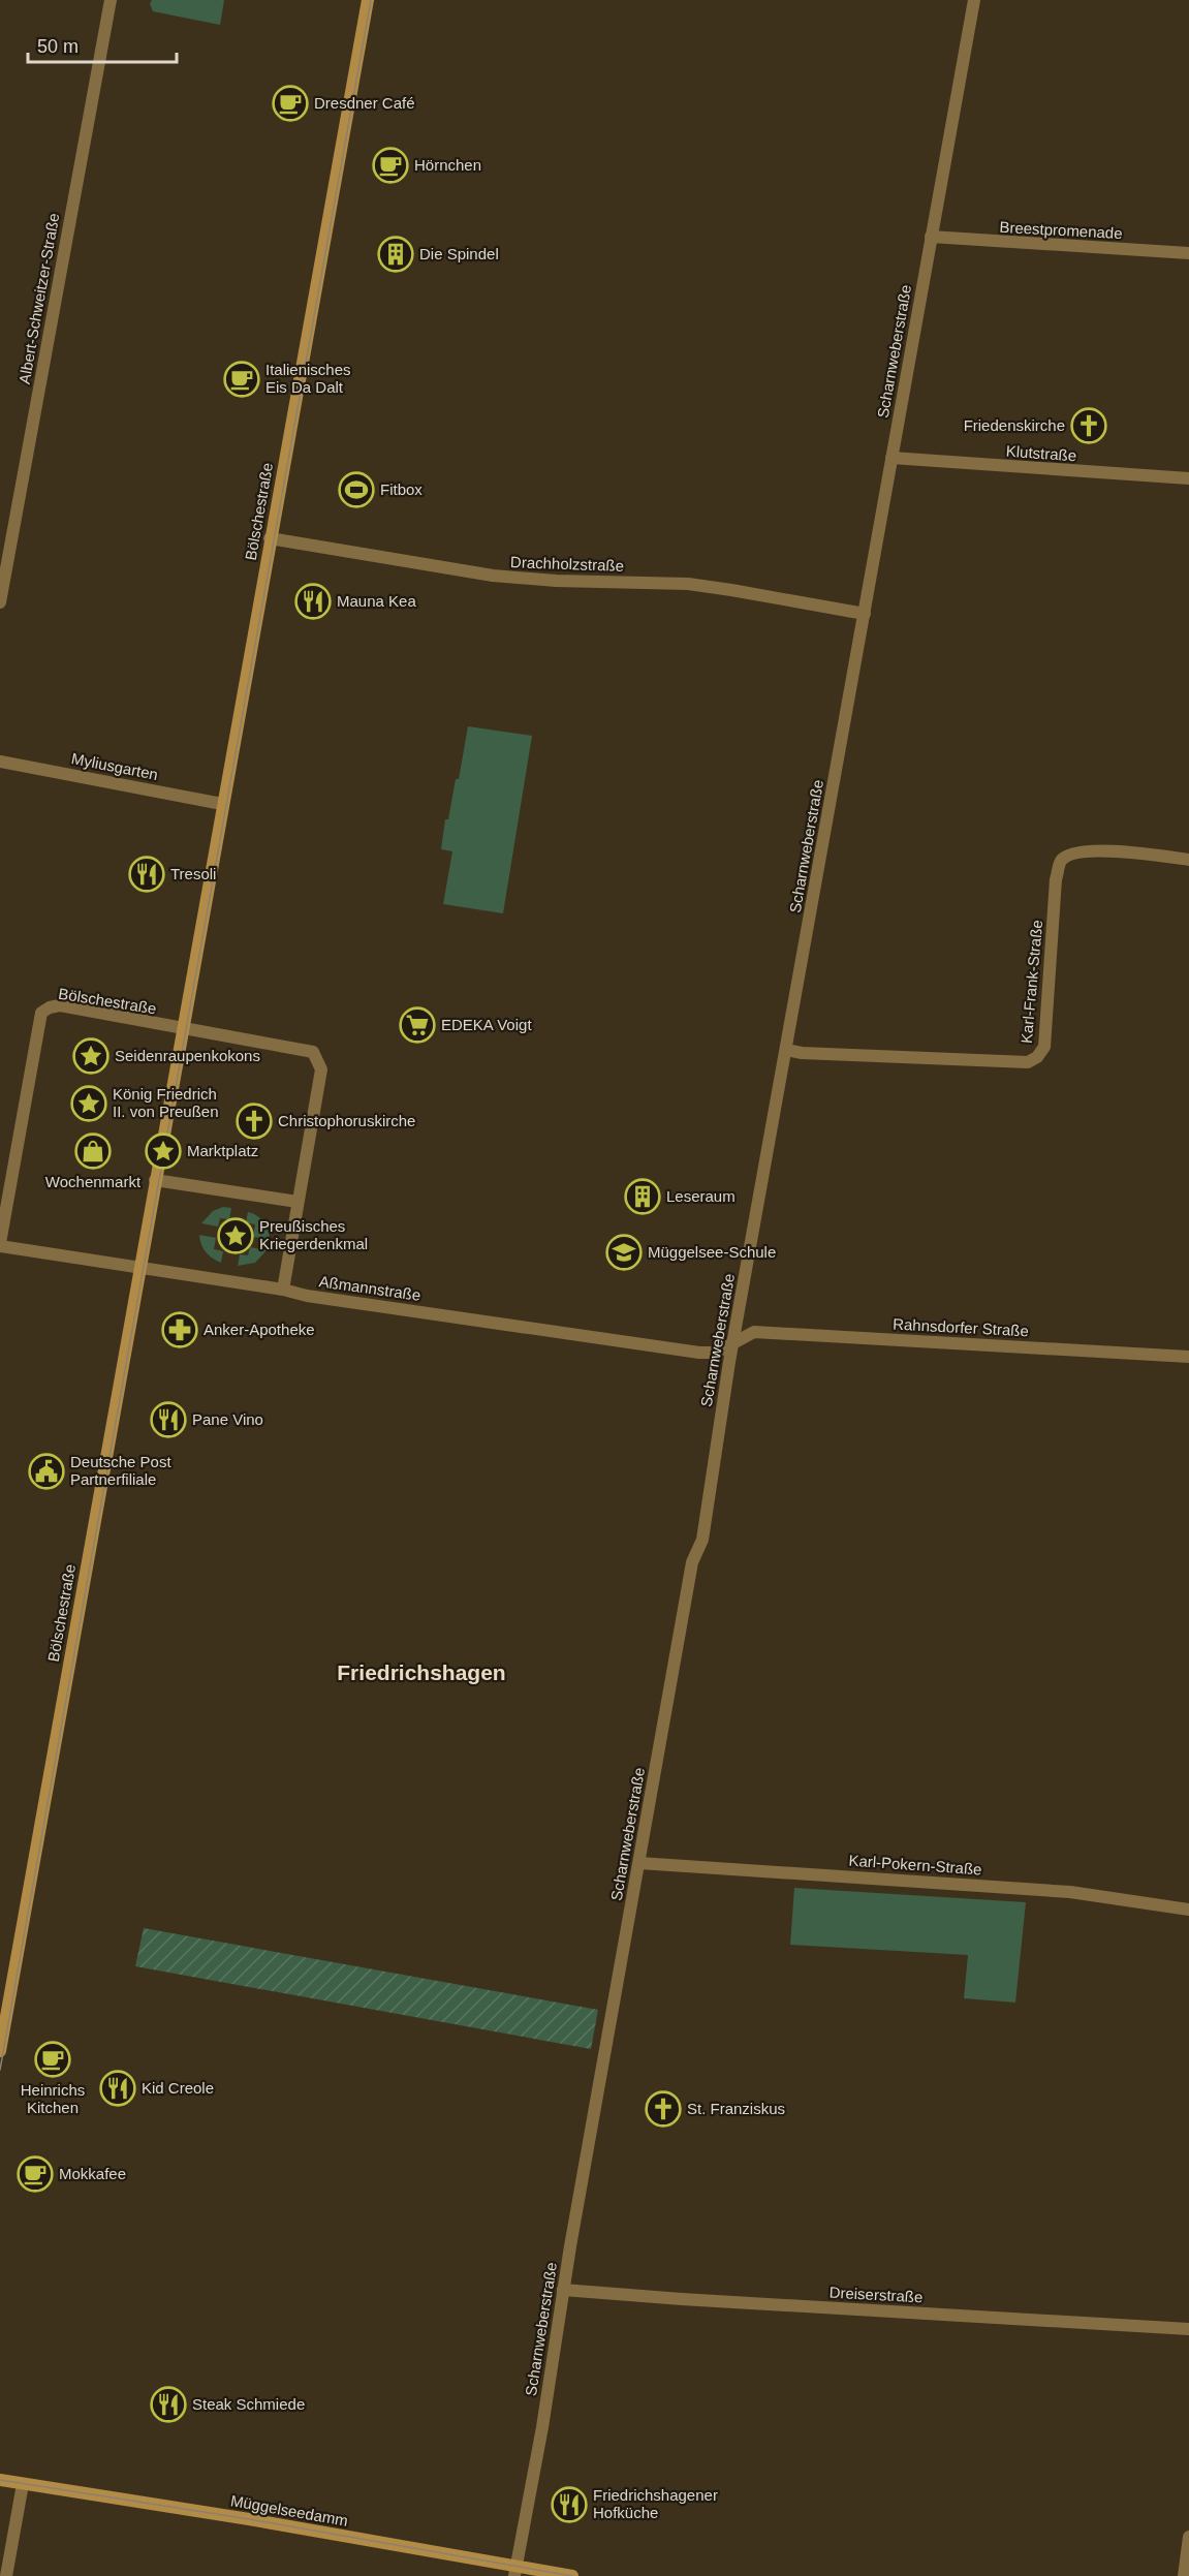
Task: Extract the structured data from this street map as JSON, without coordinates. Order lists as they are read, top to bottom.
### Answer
{
  "streets": {
    "street": [
      "Breestpromenade",
      "Albert-Schweitzer-Straße",
      "Scharnweberstraße",
      "Klutstraße",
      "Bölschestraße",
      "Drachholzstraße",
      "Myliusgarten",
      "Karl-Frank-Straße",
      "Aßmannstraße",
      "Rahnsdorfer Straße",
      "Karl-Pokern-Straße",
      "Dreiserstraße",
      "Müggelseedamm"
    ]
  },
  "crossings": [
    ["Breestpromenade", "Scharnweberstraße"],
    ["Scharnweberstraße", "Klutstraße"],
    ["Scharnweberstraße", "Drachholzstraße"],
    ["Scharnweberstraße", "Karl-Frank-Straße"],
    ["Scharnweberstraße", "Aßmannstraße"],
    ["Scharnweberstraße", "Rahnsdorfer Straße"],
    ["Scharnweberstraße", "Karl-Pokern-Straße"],
    ["Scharnweberstraße", "Dreiserstraße"],
    ["Scharnweberstraße", "Müggelseedamm"],
    ["Bölschestraße", "Drachholzstraße"],
    ["Bölschestraße", "Myliusgarten"],
    ["Bölschestraße", "Aßmannstraße"],
    ["Aßmannstraße", "Rahnsdorfer Straße"]
  ],
  "districts": ["Friedrichshagen"],
  "places": {
    "cafe": [
      "Dresdner Café",
      "Hörnchen",
      "Italienisches Eis Da Dalt",
      "Heinrichs Kitchen",
      "Mokkafee"
    ],
    "building": ["Die Spindel", "Leseraum"],
    "church": ["Friedenskirche", "Christophoruskirche", "St. Franziskus"],
    "sports": ["Fitbox"],
    "restaurant": [
      "Mauna Kea",
      "Tresoli",
      "Pane Vino",
      "Kid Creole",
      "Steak Schmiede",
      "Friedrichshagener Hofküche"
    ],
    "supermarket": ["EDEKA Voigt"],
    "place": [
      "Seidenraupenkokons",
      "König Friedrich II. von Preußen",
      "Marktplatz",
      "Preußisches Kriegerdenkmal"
    ],
    "shop": ["Wochenmarkt"],
    "school or university": ["Müggelsee-Schule"],
    "pharmacy": ["Anker-Apotheke"],
    "public building": ["Deutsche Post Partnerfiliale"]
  },
  "scale_bar": "50 m"
}
